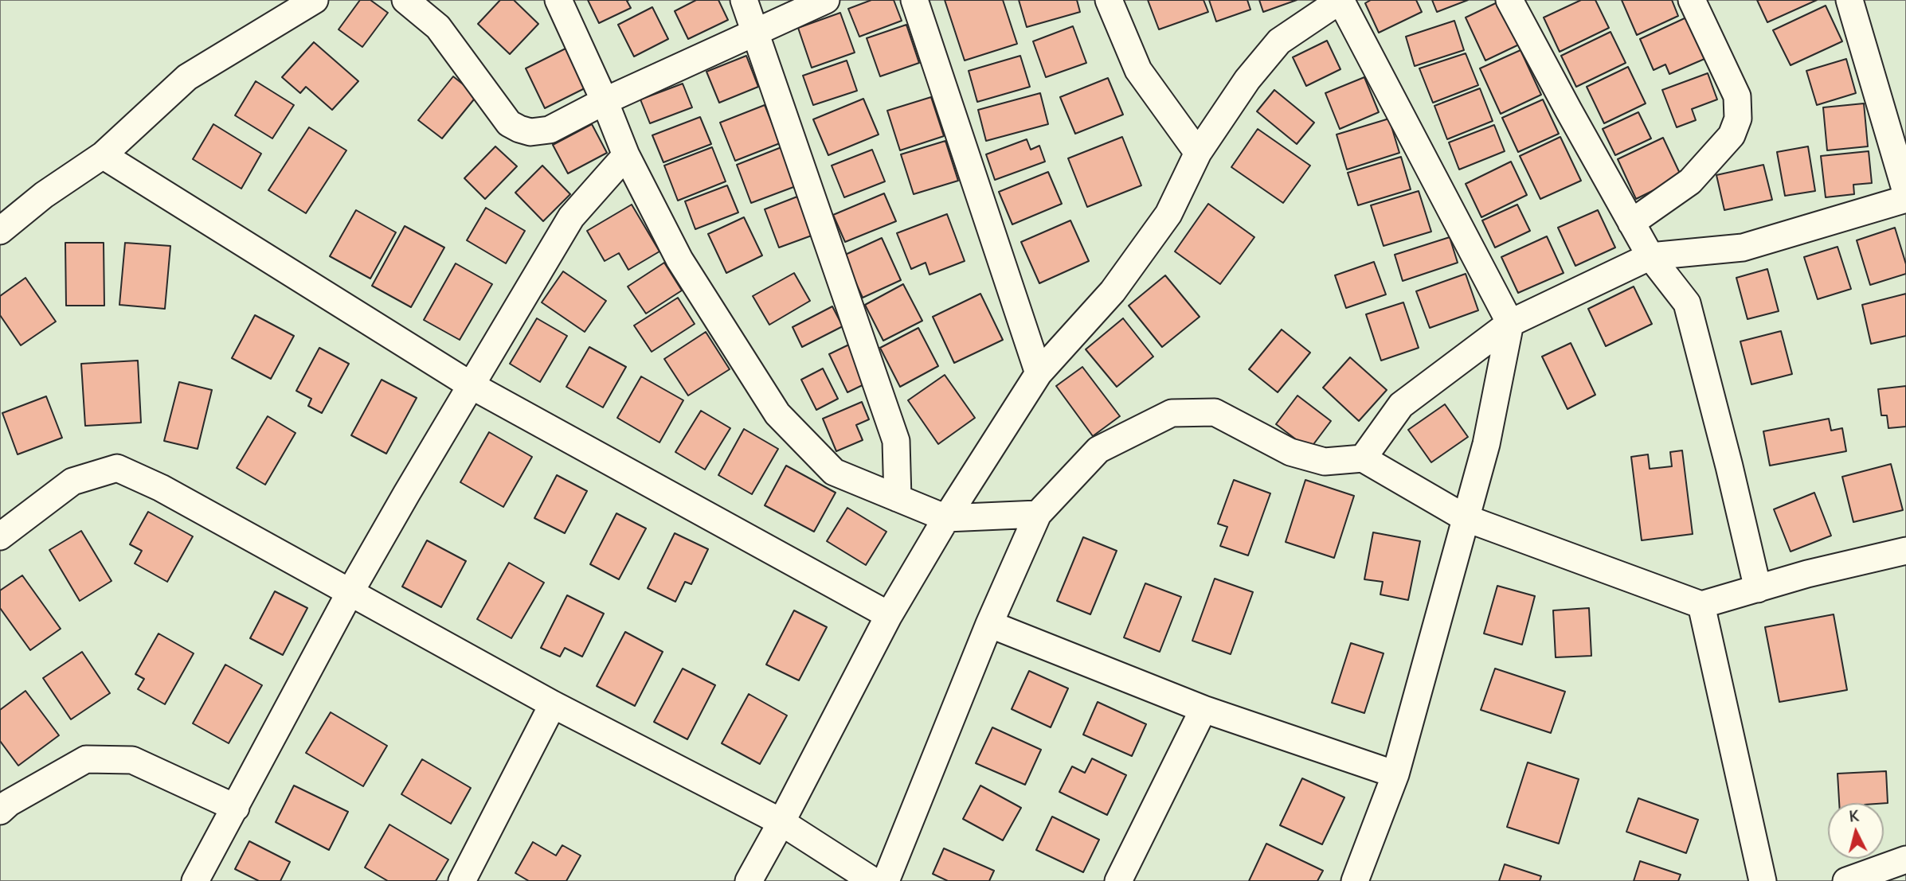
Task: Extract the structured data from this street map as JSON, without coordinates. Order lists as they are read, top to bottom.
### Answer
{
  "north": "top"
}
